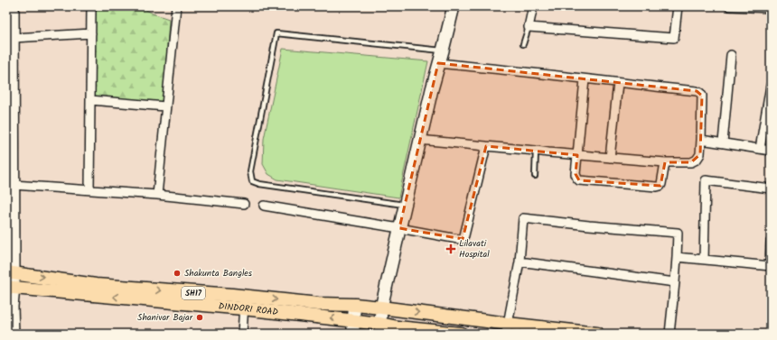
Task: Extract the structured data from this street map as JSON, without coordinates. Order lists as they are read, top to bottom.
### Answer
{
  "streets": {
    "main road": ["SH17", "DINDORI ROAD"]
  },
  "places": {
    "health": ["Lilavati Hospital"],
    "other": ["Shakunta Bangles", "Shanivar Bajar"]
  }
}
